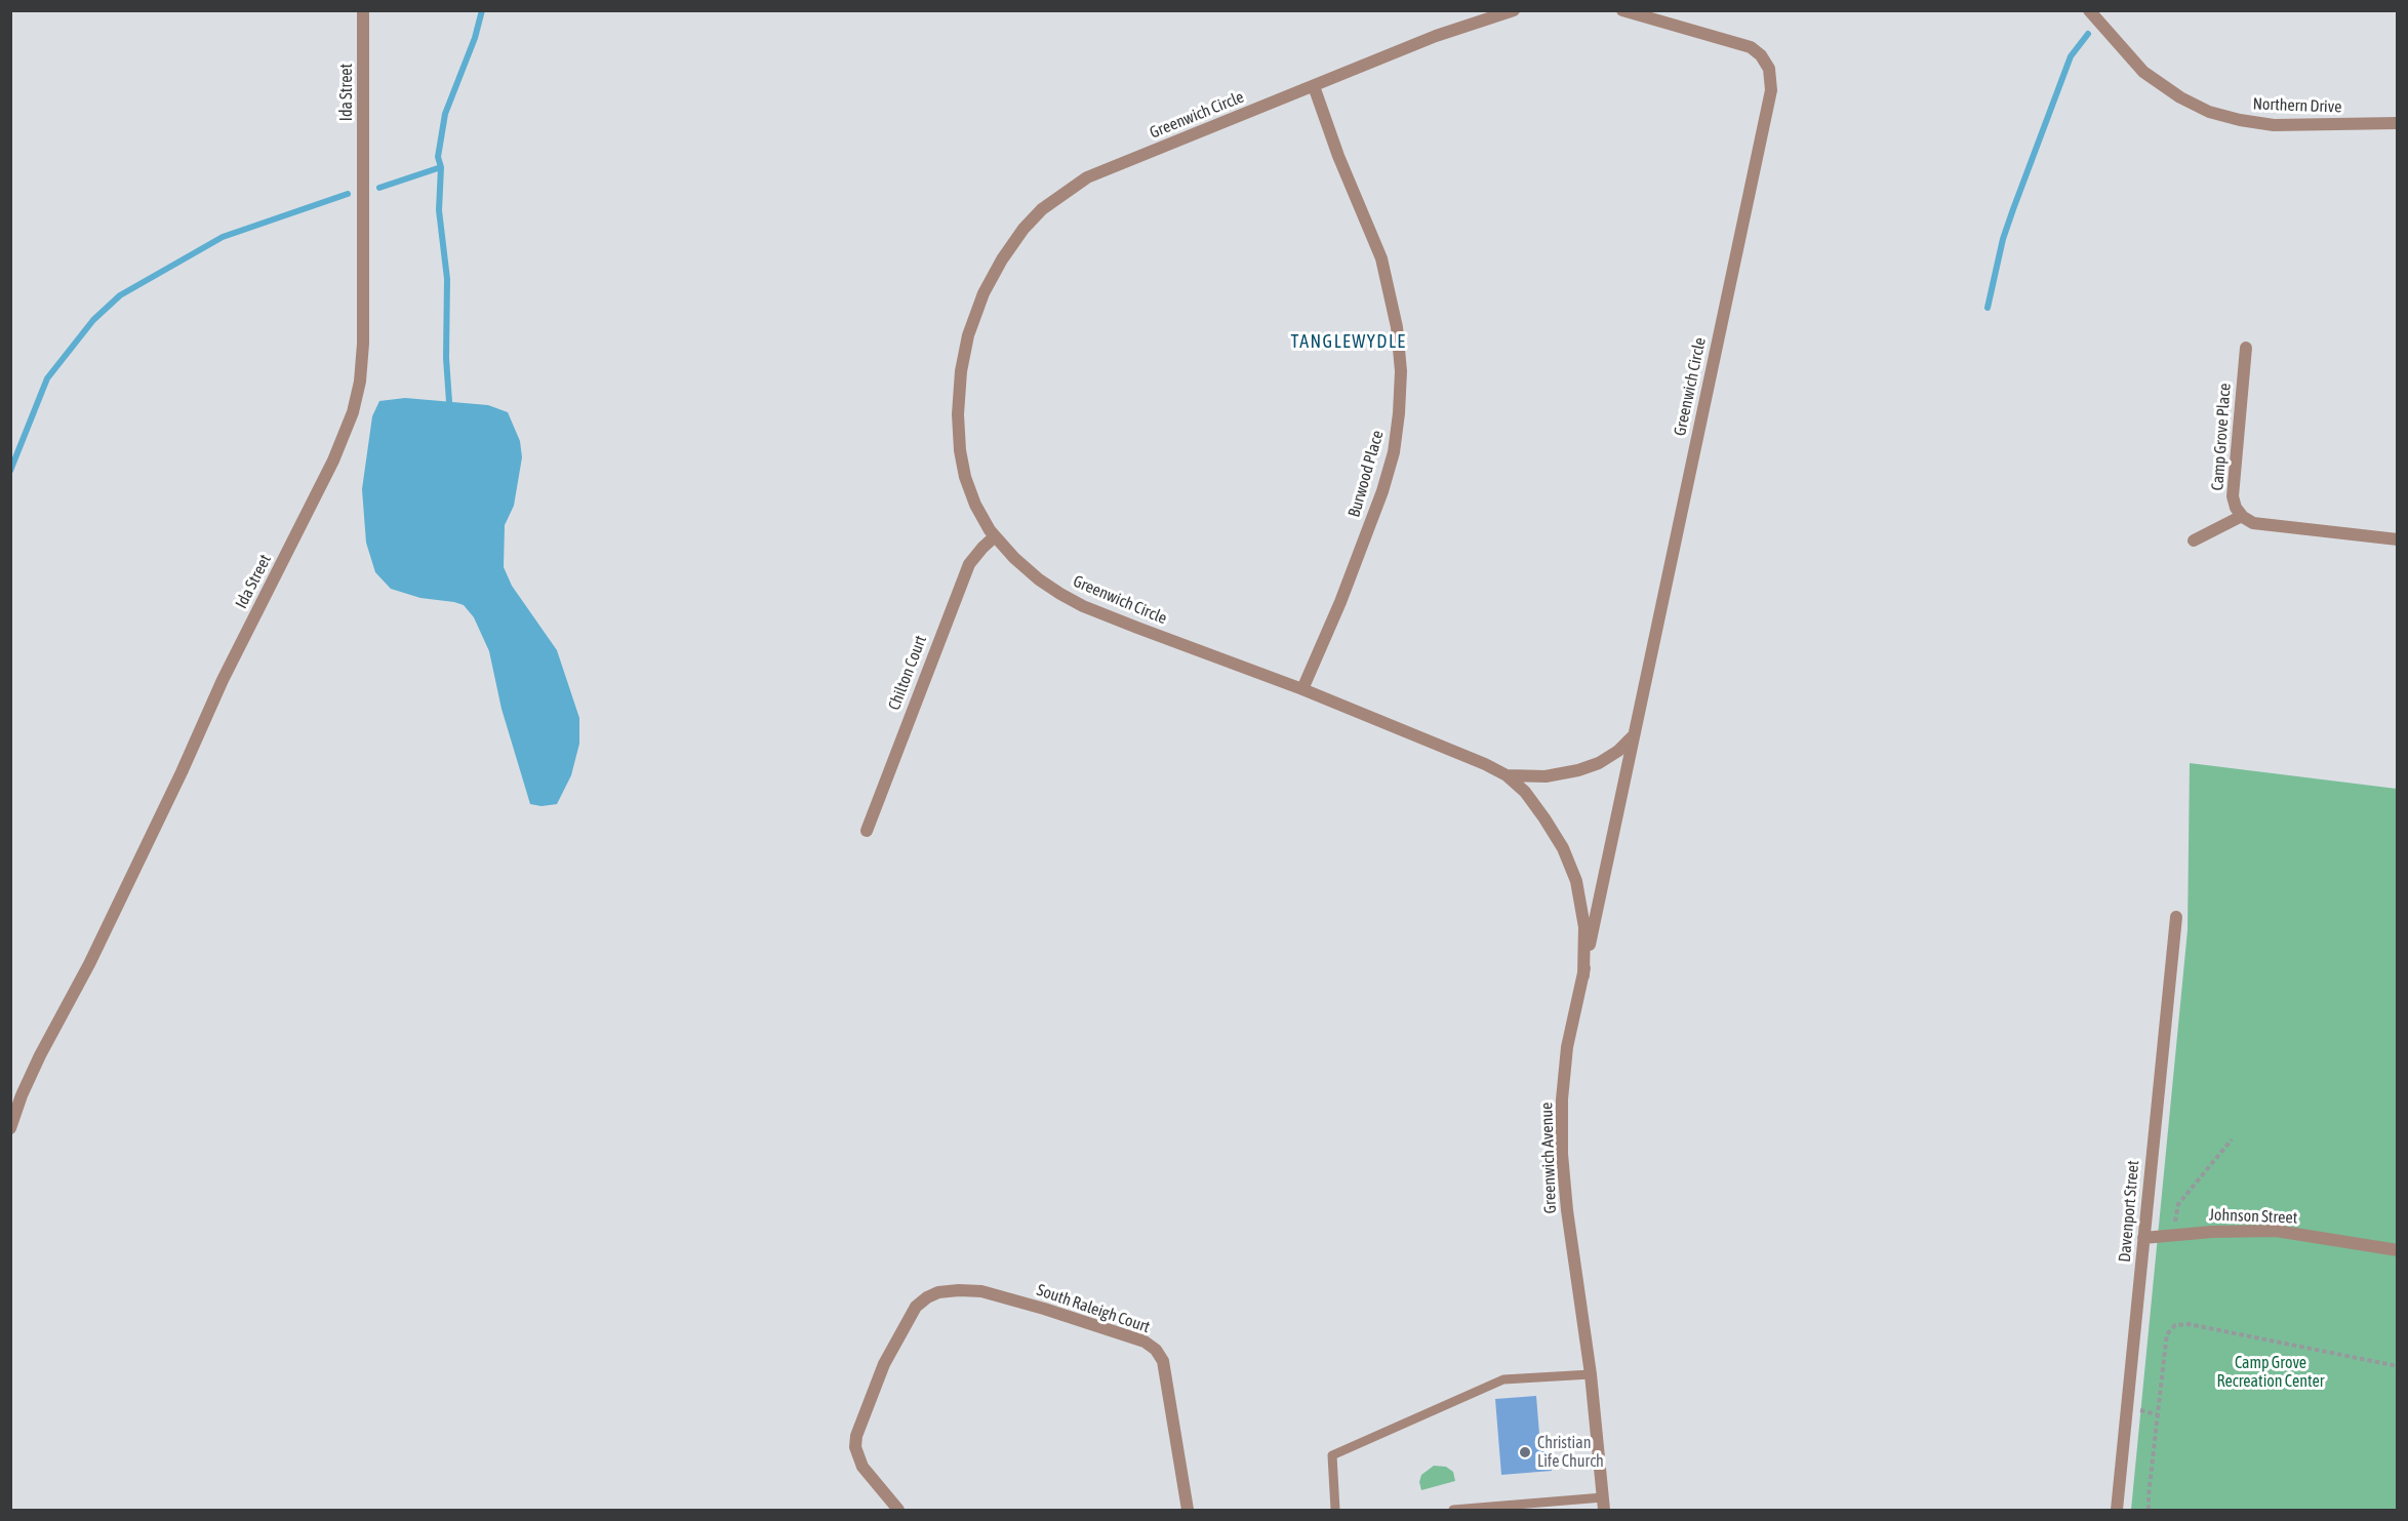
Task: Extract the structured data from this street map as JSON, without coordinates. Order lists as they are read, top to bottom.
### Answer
{
  "streets": {
    "street": [
      "Ida Street",
      "Northern Drive",
      "Greenwich Circle",
      "Camp Grove Place",
      "Burwood Place",
      "Chilton Court",
      "Greenwich Avenue",
      "Davenport Street",
      "Johnson Street",
      "South Raleigh Court"
    ]
  },
  "crossings": [
    ["Greenwich Circle", "Burwood Place"],
    ["Greenwich Circle", "Chilton Court"],
    ["Greenwich Circle", "Greenwich Avenue"],
    ["Davenport Street", "Johnson Street"]
  ],
  "districts": ["TANGLEWYDLE"],
  "parks": ["Camp Grove Recreation Center"],
  "places": ["Christian Life Church"]
}
